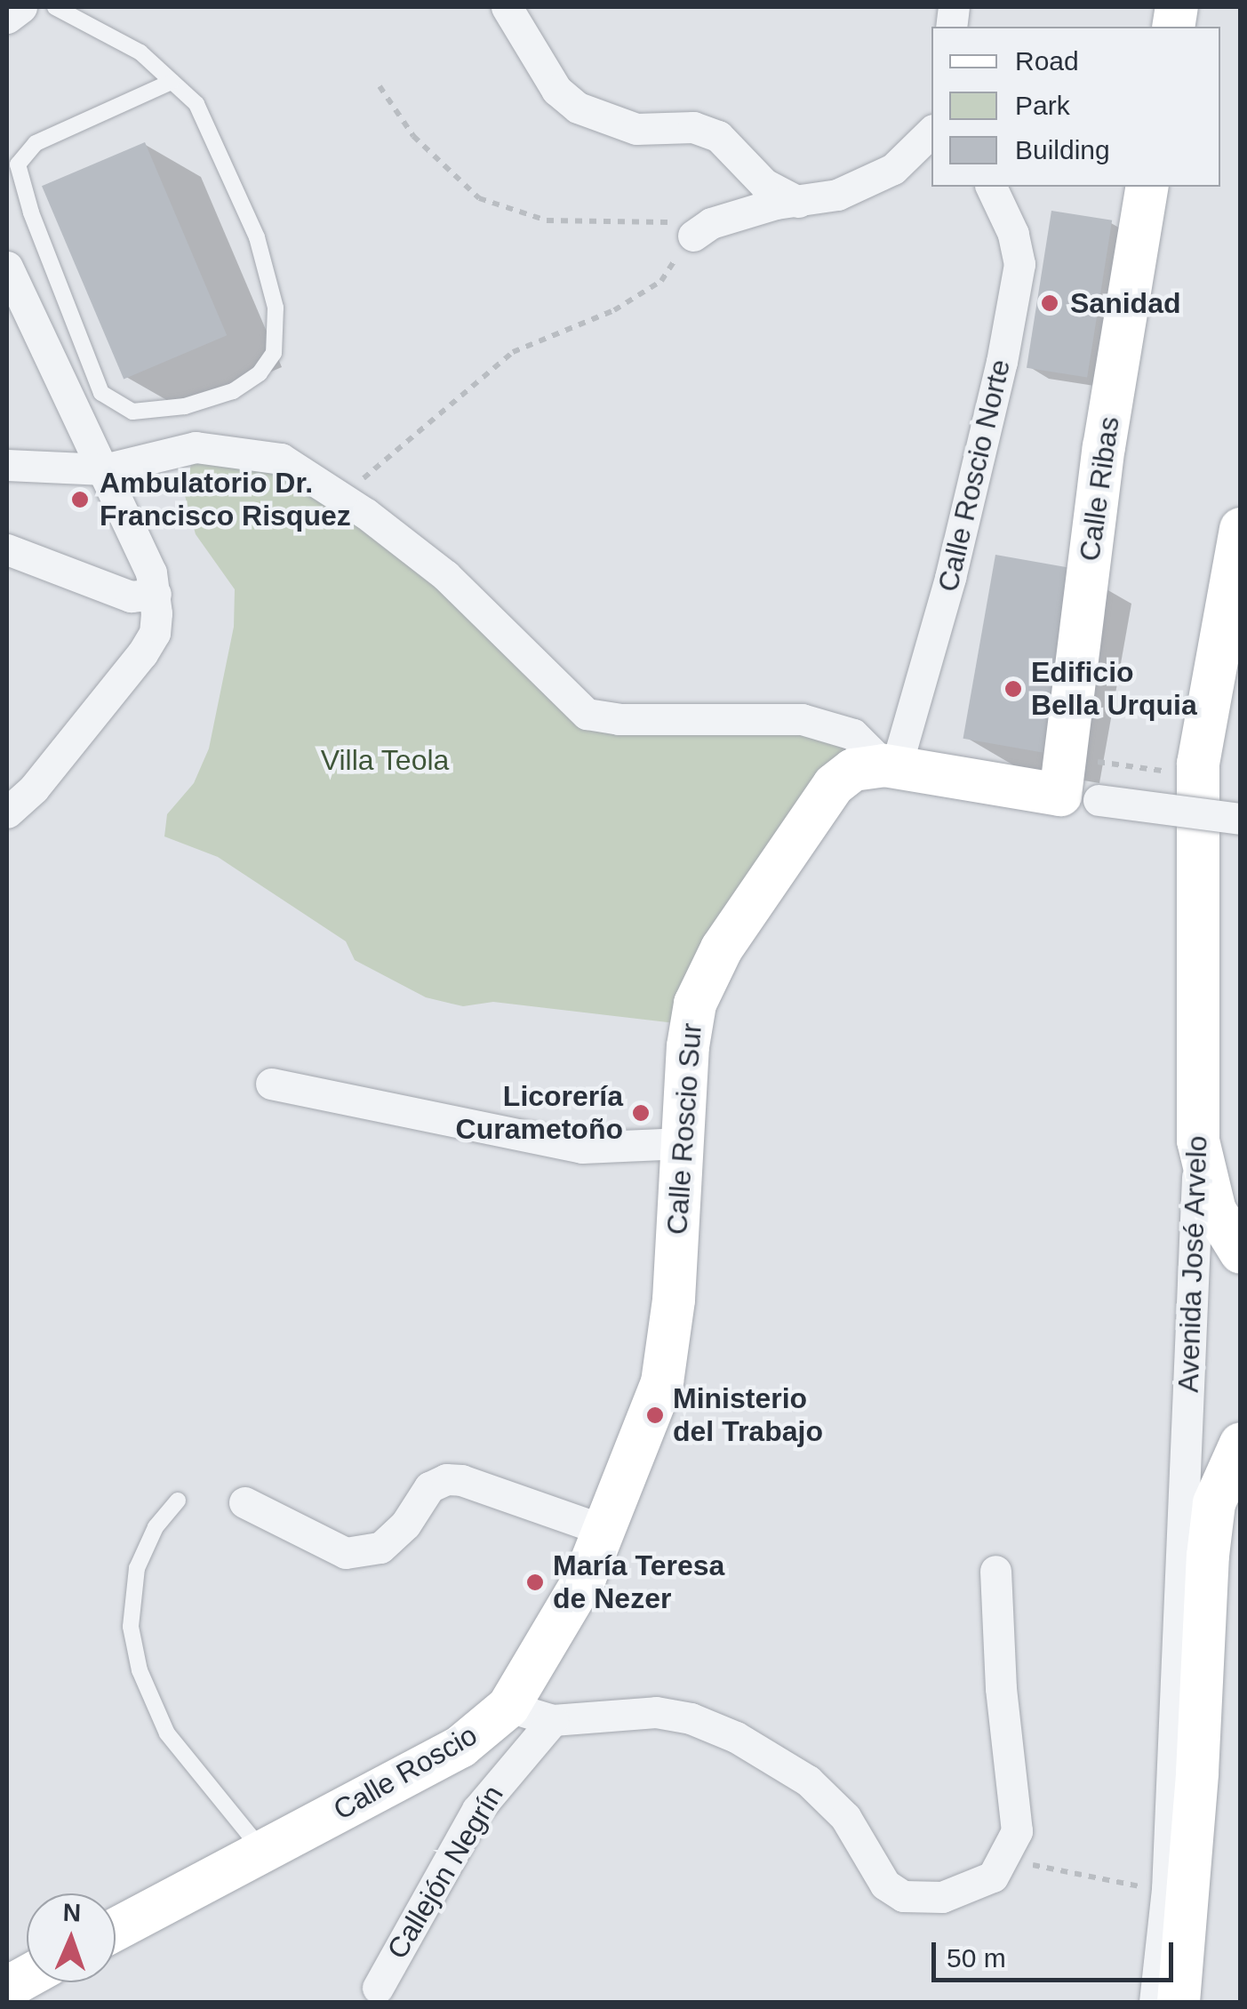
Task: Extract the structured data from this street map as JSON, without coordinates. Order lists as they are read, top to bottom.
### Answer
{
  "streets": {
    "street": [
      "Calle Roscio Norte",
      "Calle Ribas",
      "Calle Roscio Sur",
      "Avenida José Arvelo",
      "Calle Roscio",
      "Callejón Negrín"
    ]
  },
  "crossings": [
    ["Calle Roscio Norte", "Calle Roscio Sur"],
    ["Calle Roscio Sur", "Calle Roscio"]
  ],
  "parks": ["Villa Teola"],
  "places": [
    "Sanidad",
    "Ambulatorio Dr. Francisco Risquez",
    "Edificio Bella Urquia",
    "Licorería Curametoño",
    "Ministerio del Trabajo",
    "María Teresa de Nezer"
  ],
  "legend": ["Road", "Park", "Building"],
  "scale_bar": "50 m",
  "north": "top"
}
